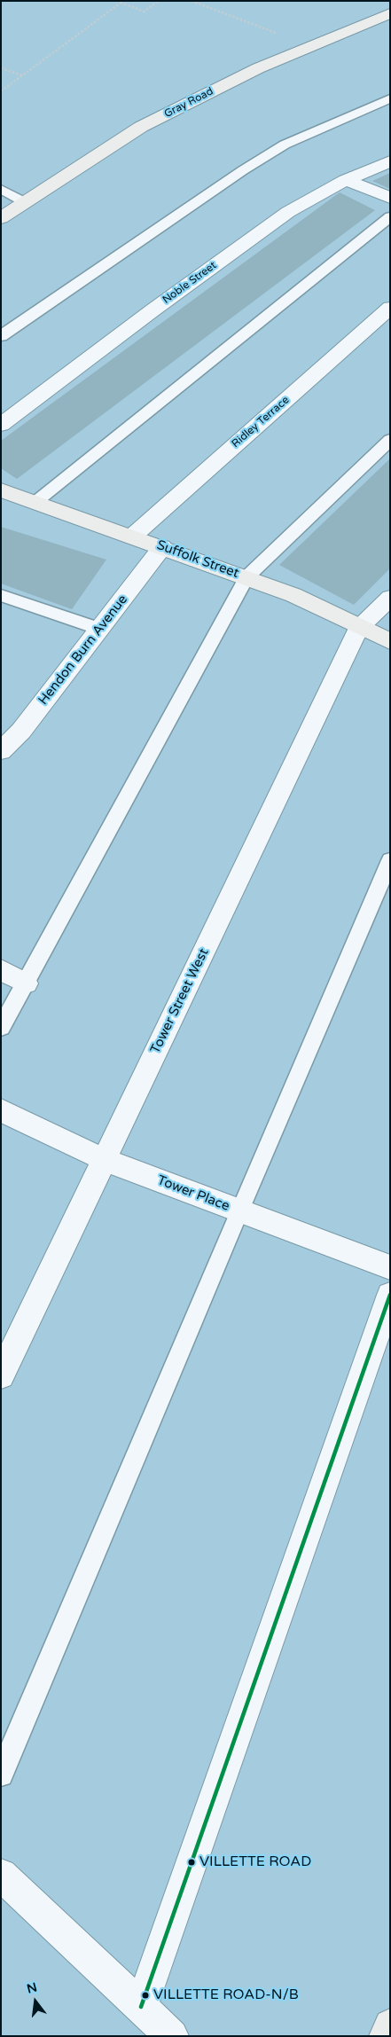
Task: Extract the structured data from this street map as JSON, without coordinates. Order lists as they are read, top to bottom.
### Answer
{
  "streets": {
    "street": [
      "Gray Road",
      "Noble Street",
      "Ridley Terrace",
      "Suffolk Street",
      "Hendon Burn Avenue",
      "Tower Street West",
      "Tower Place"
    ]
  },
  "crossings": [
    ["Ridley Terrace", "Suffolk Street"],
    ["Suffolk Street", "Hendon Burn Avenue"],
    ["Suffolk Street", "Tower Street West"],
    ["Tower Street West", "Tower Place"]
  ],
  "places": ["VILLETTE ROAD", "VILLETTE ROAD-N/B"],
  "north": "top"
}
